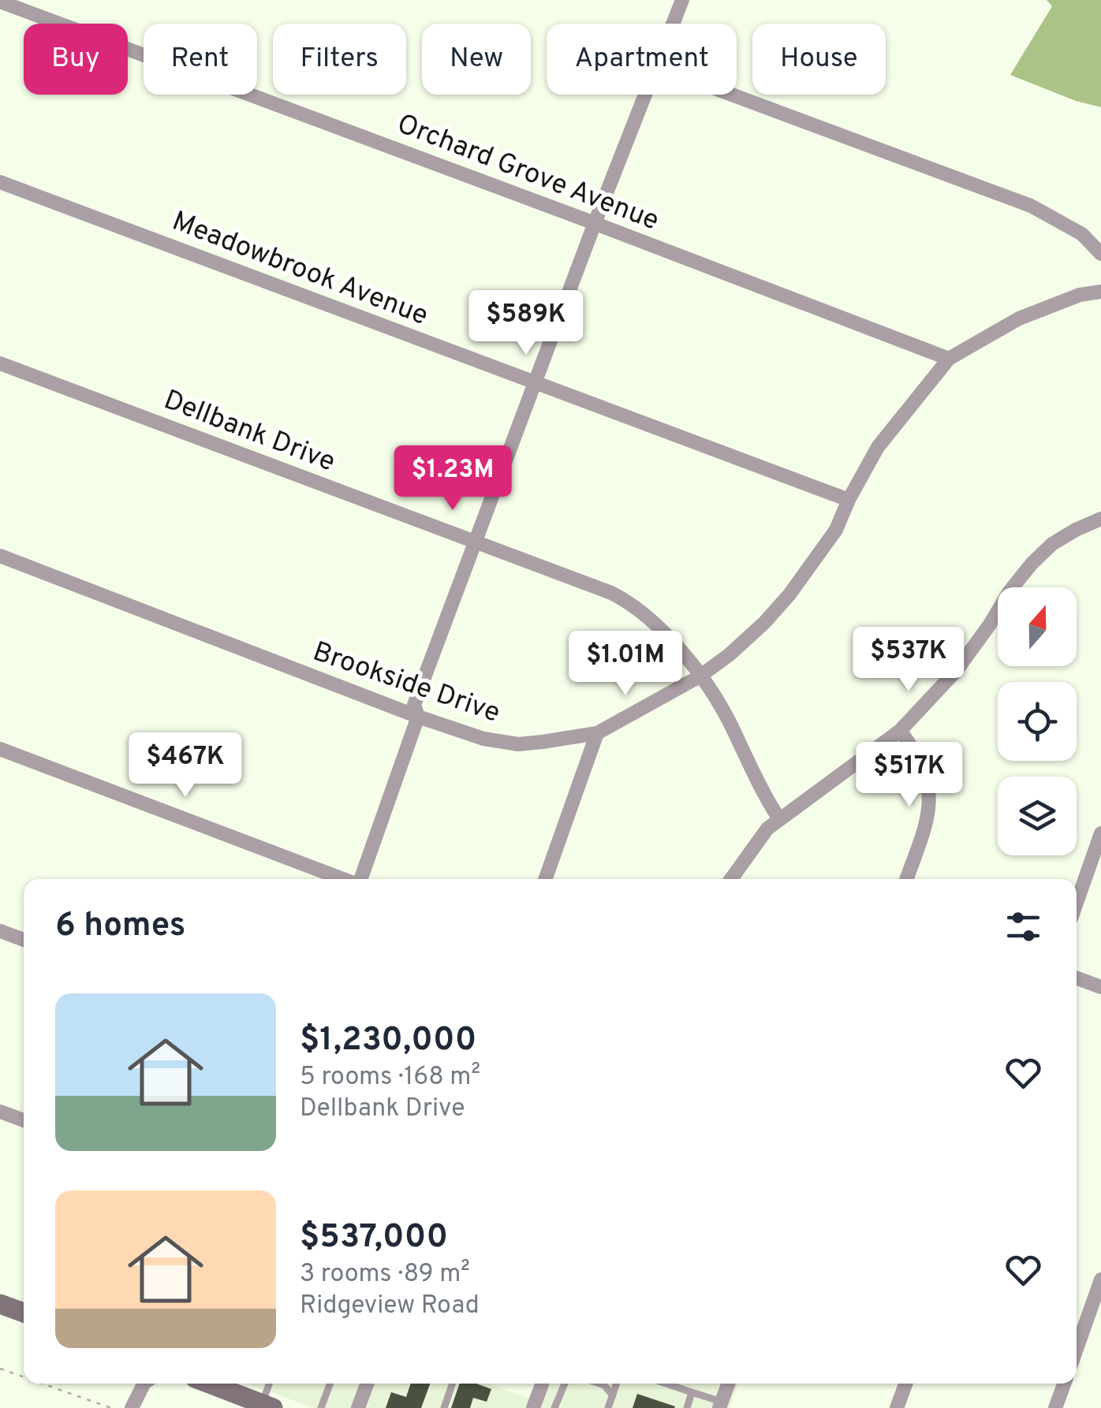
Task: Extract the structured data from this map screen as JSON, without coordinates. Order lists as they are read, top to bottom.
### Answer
{
  "streets": {
    "street": [
      "Orchard Grove Avenue",
      "Meadowbrook Avenue",
      "Dellbank Drive",
      "Brookside Drive"
    ]
  },
  "crossings": [
    ["Orchard Grove Avenue", "Brookside Drive"],
    ["Meadowbrook Avenue", "Brookside Drive"],
    ["Dellbank Drive", "Brookside Drive"]
  ],
  "north": "top",
  "page": {
    "chip": [
      "Buy",
      "Rent",
      "Filters",
      "New",
      "Apartment",
      "House"
    ],
    "price": [
      "$589K",
      "$1.23M",
      "$537K",
      "$1.01M",
      "$467K",
      "$517K"
    ],
    "heading": "6 homes",
    "list": [
      {
        "name": "$1,230,000",
        "note": "5 rooms · 168 m² · Dellbank Drive"
      },
      {
        "name": "$537,000",
        "note": "3 rooms · 89 m² · Ridgeview Road"
      }
    ]
  }
}
